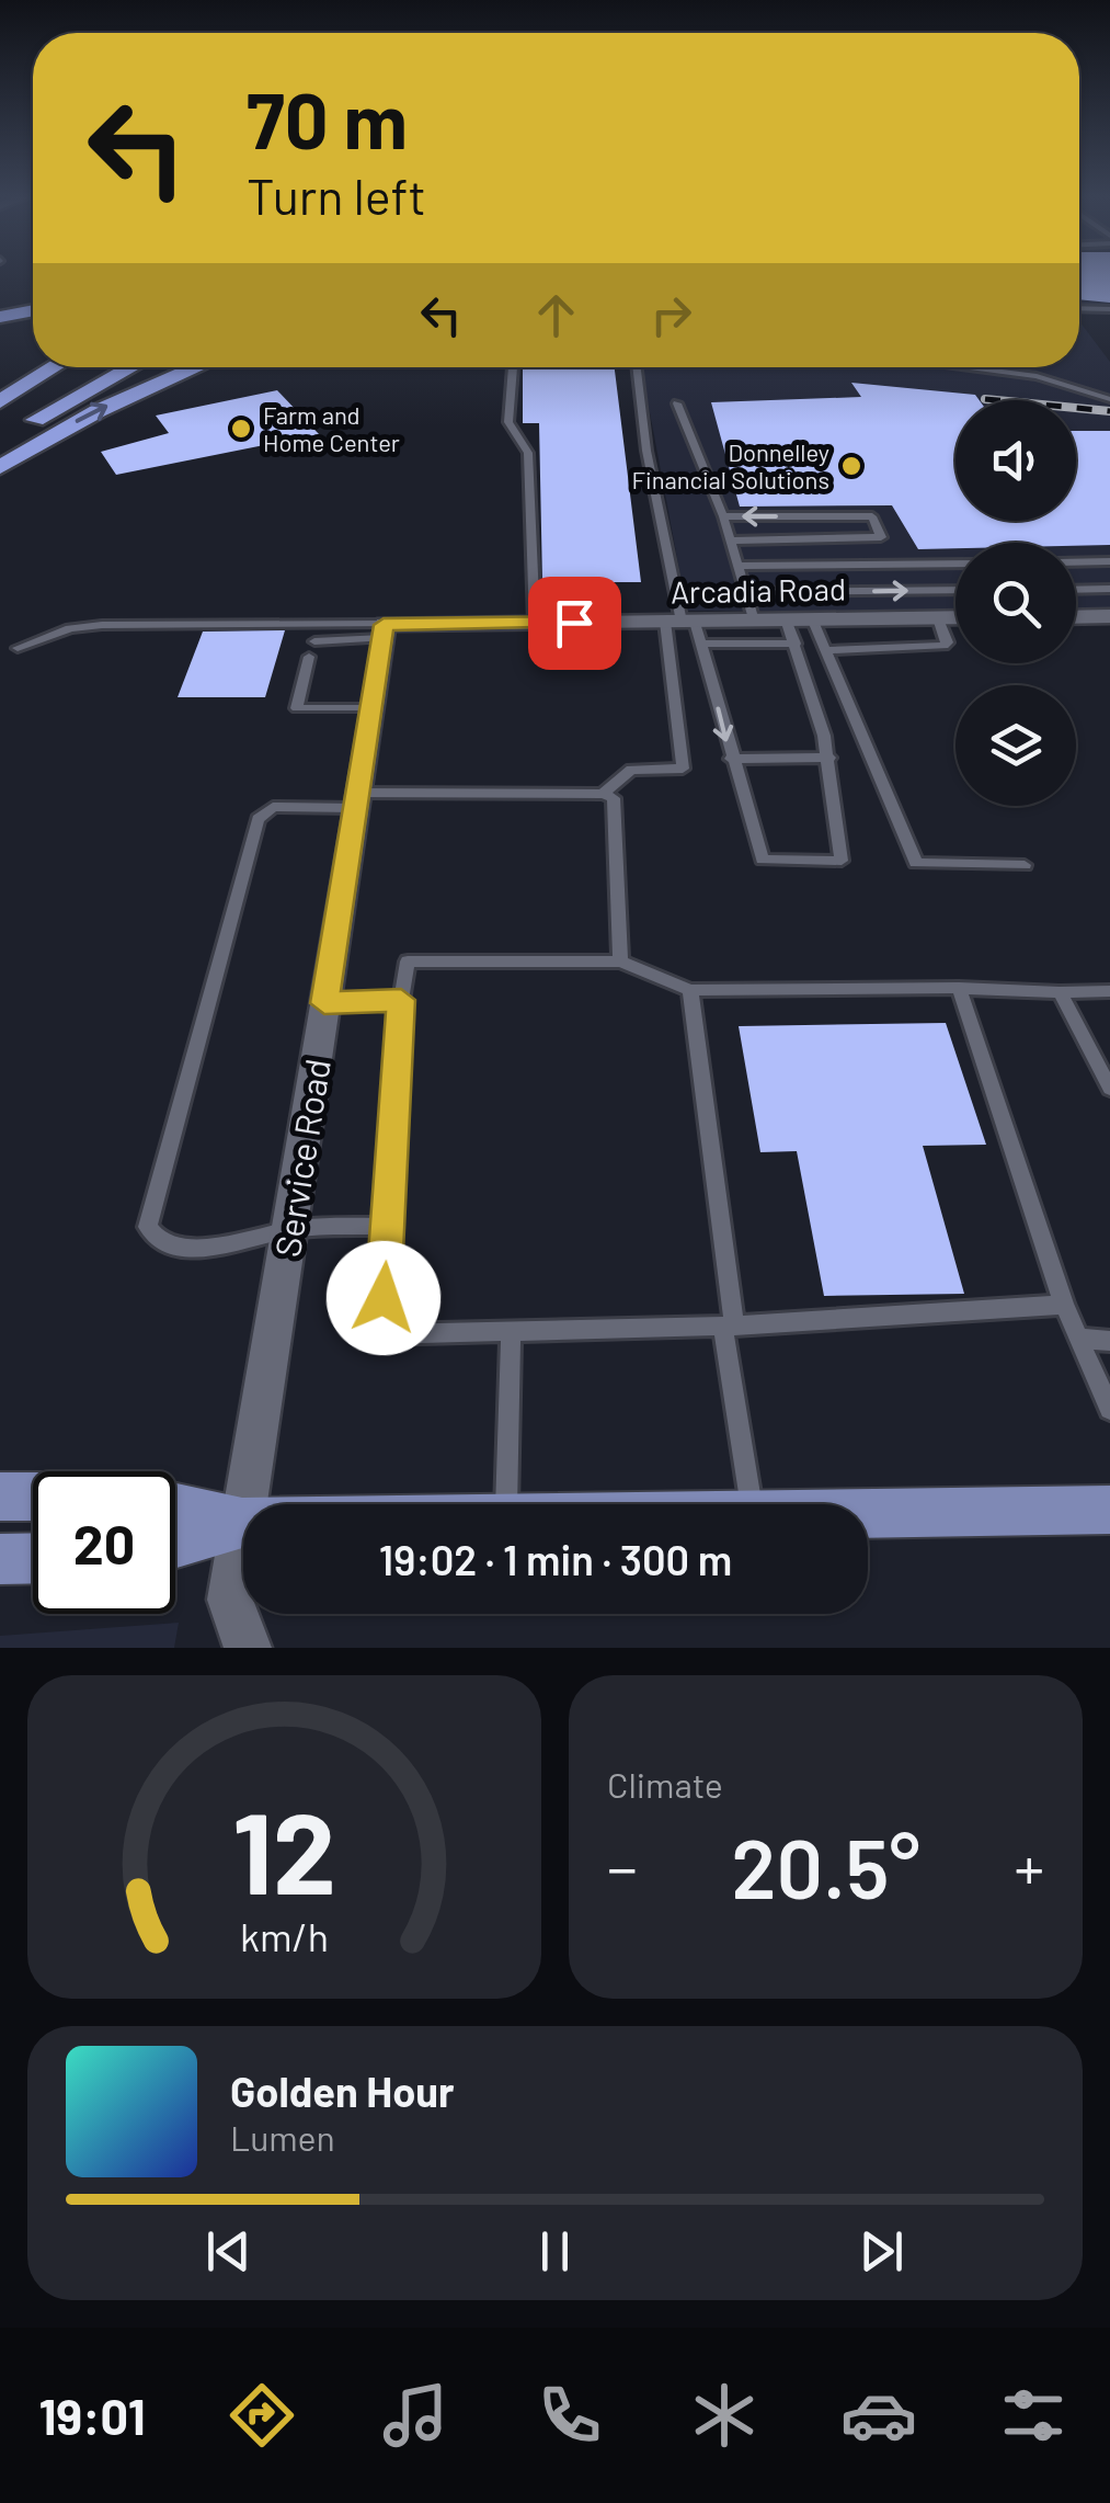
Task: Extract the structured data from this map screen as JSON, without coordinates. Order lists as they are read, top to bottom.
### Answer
{
  "streets": {
    "street": ["Arcadia Road", "Service Road"]
  },
  "crossings": [
    ["Arcadia Road", "Service Road"]
  ],
  "places": ["Farm and Home Center", "Donnelley Financial Solutions"],
  "page": {
    "turn": ["70 m", "Turn left"],
    "limit": "20",
    "trip": "19:02 · 1 min · 300 m",
    "tile": "Climate",
    "heat": ["−", "20.5°", "+"],
    "song": ["Golden Hour", "Lumen"],
    "tabs": "19:01",
    "gauge": ["12", "km/h"]
  }
}
